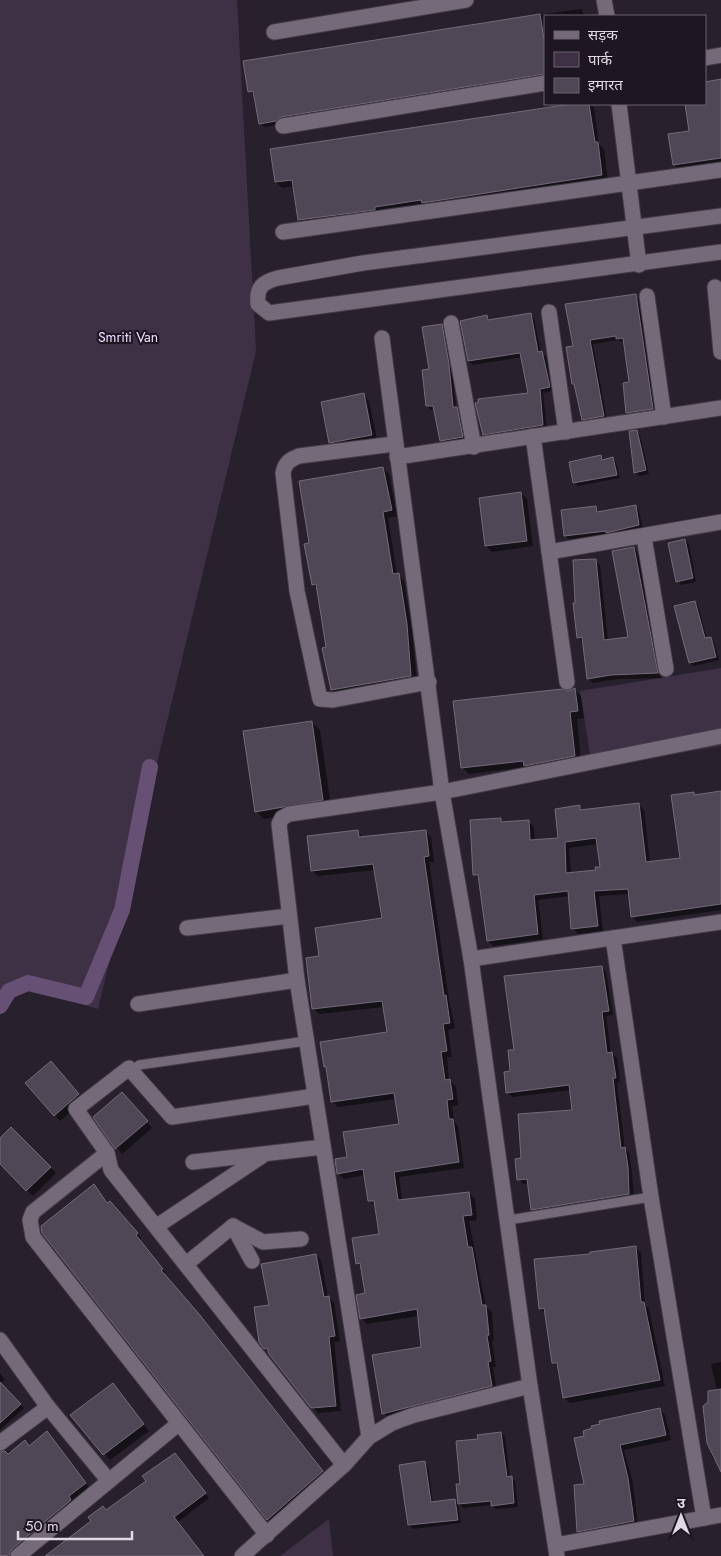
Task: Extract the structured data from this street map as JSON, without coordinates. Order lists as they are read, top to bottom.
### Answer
{
  "parks": ["Smriti Van"],
  "legend": ["सड़क", "पार्क", "इमारत"],
  "scale_bar": "50 m",
  "north": "top"
}
